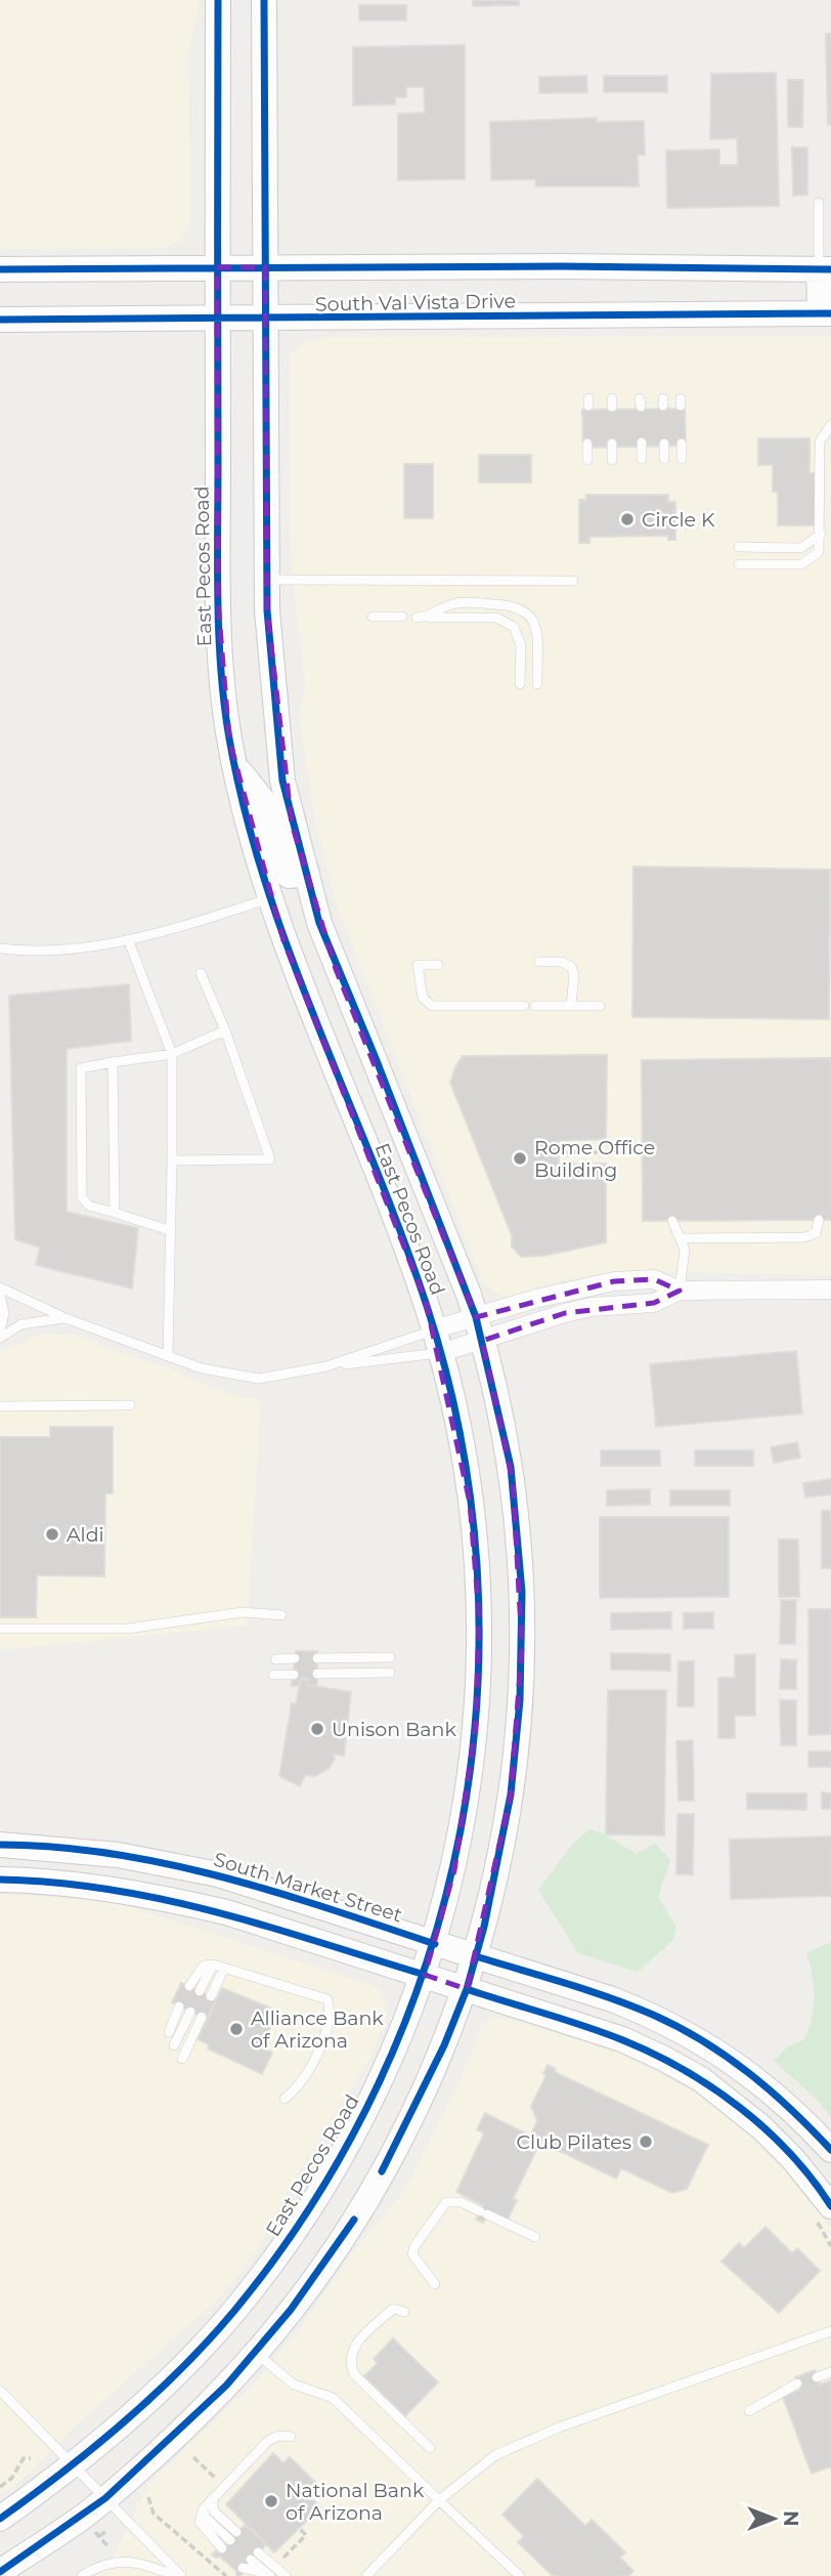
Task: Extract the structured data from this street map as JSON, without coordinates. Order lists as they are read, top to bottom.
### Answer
{
  "streets": {
    "main road": ["South Val Vista Drive", "East Pecos Road", "South Market Street"]
  },
  "crossings": [
    ["South Val Vista Drive", "East Pecos Road"],
    ["East Pecos Road", "South Market Street"]
  ],
  "places": [
    "Circle K",
    "Rome Office Building",
    "Aldi",
    "Unison Bank",
    "Alliance Bank of Arizona",
    "Club Pilates",
    "National Bank of Arizona"
  ],
  "north": "right"
}
